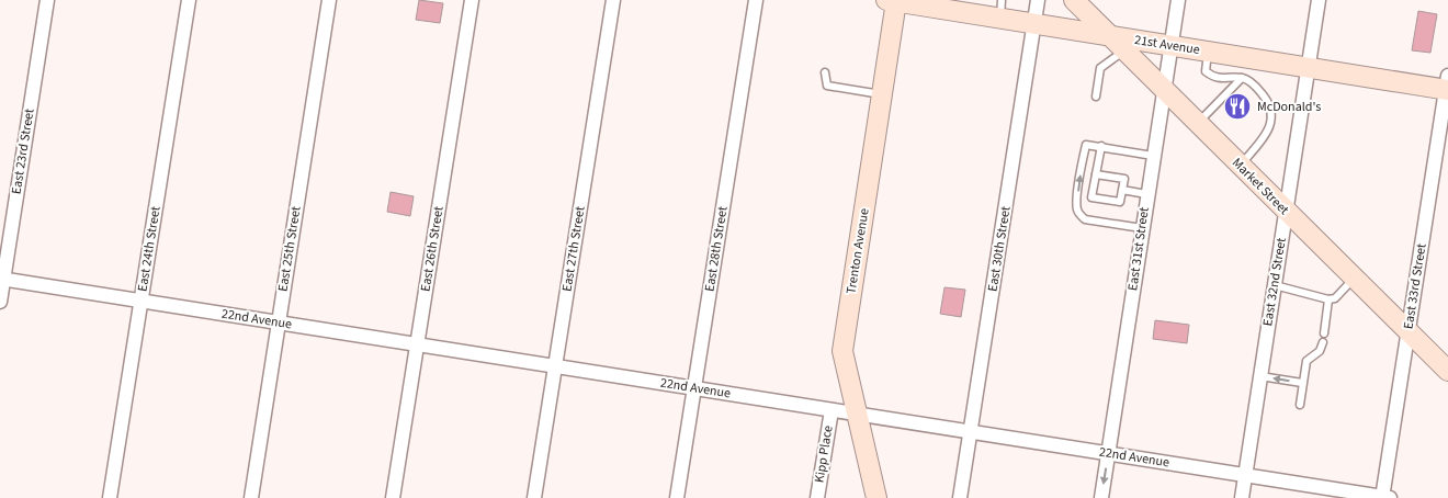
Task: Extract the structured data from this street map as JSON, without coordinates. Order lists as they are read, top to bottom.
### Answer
{
  "streets": {
    "street": [
      "21st Avenue",
      "East 23rd Street",
      "Market Street",
      "East 24th Street",
      "East 25th Street",
      "East 26th Street",
      "East 27th Street",
      "East 28th Street",
      "East 30th Street",
      "East 31st Street",
      "Trenton Avenue",
      "East 32nd Street",
      "East 33rd Street",
      "22nd Avenue",
      "Kipp Place"
    ]
  },
  "crossings": [
    ["21st Avenue", "Market Street"],
    ["21st Avenue", "East 30th Street"],
    ["21st Avenue", "East 31st Street"],
    ["21st Avenue", "Trenton Avenue"],
    ["21st Avenue", "East 32nd Street"],
    ["21st Avenue", "East 33rd Street"],
    ["East 23rd Street", "22nd Avenue"],
    ["Market Street", "East 31st Street"],
    ["Market Street", "East 32nd Street"],
    ["Market Street", "East 33rd Street"],
    ["East 24th Street", "22nd Avenue"],
    ["East 25th Street", "22nd Avenue"],
    ["East 26th Street", "22nd Avenue"],
    ["East 27th Street", "22nd Avenue"],
    ["East 28th Street", "22nd Avenue"],
    ["East 30th Street", "22nd Avenue"],
    ["East 31st Street", "22nd Avenue"],
    ["Trenton Avenue", "22nd Avenue"],
    ["East 32nd Street", "22nd Avenue"],
    ["East 33rd Street", "22nd Avenue"],
    ["22nd Avenue", "Kipp Place"]
  ],
  "places": {
    "restaurant": ["McDonald's"]
  }
}
